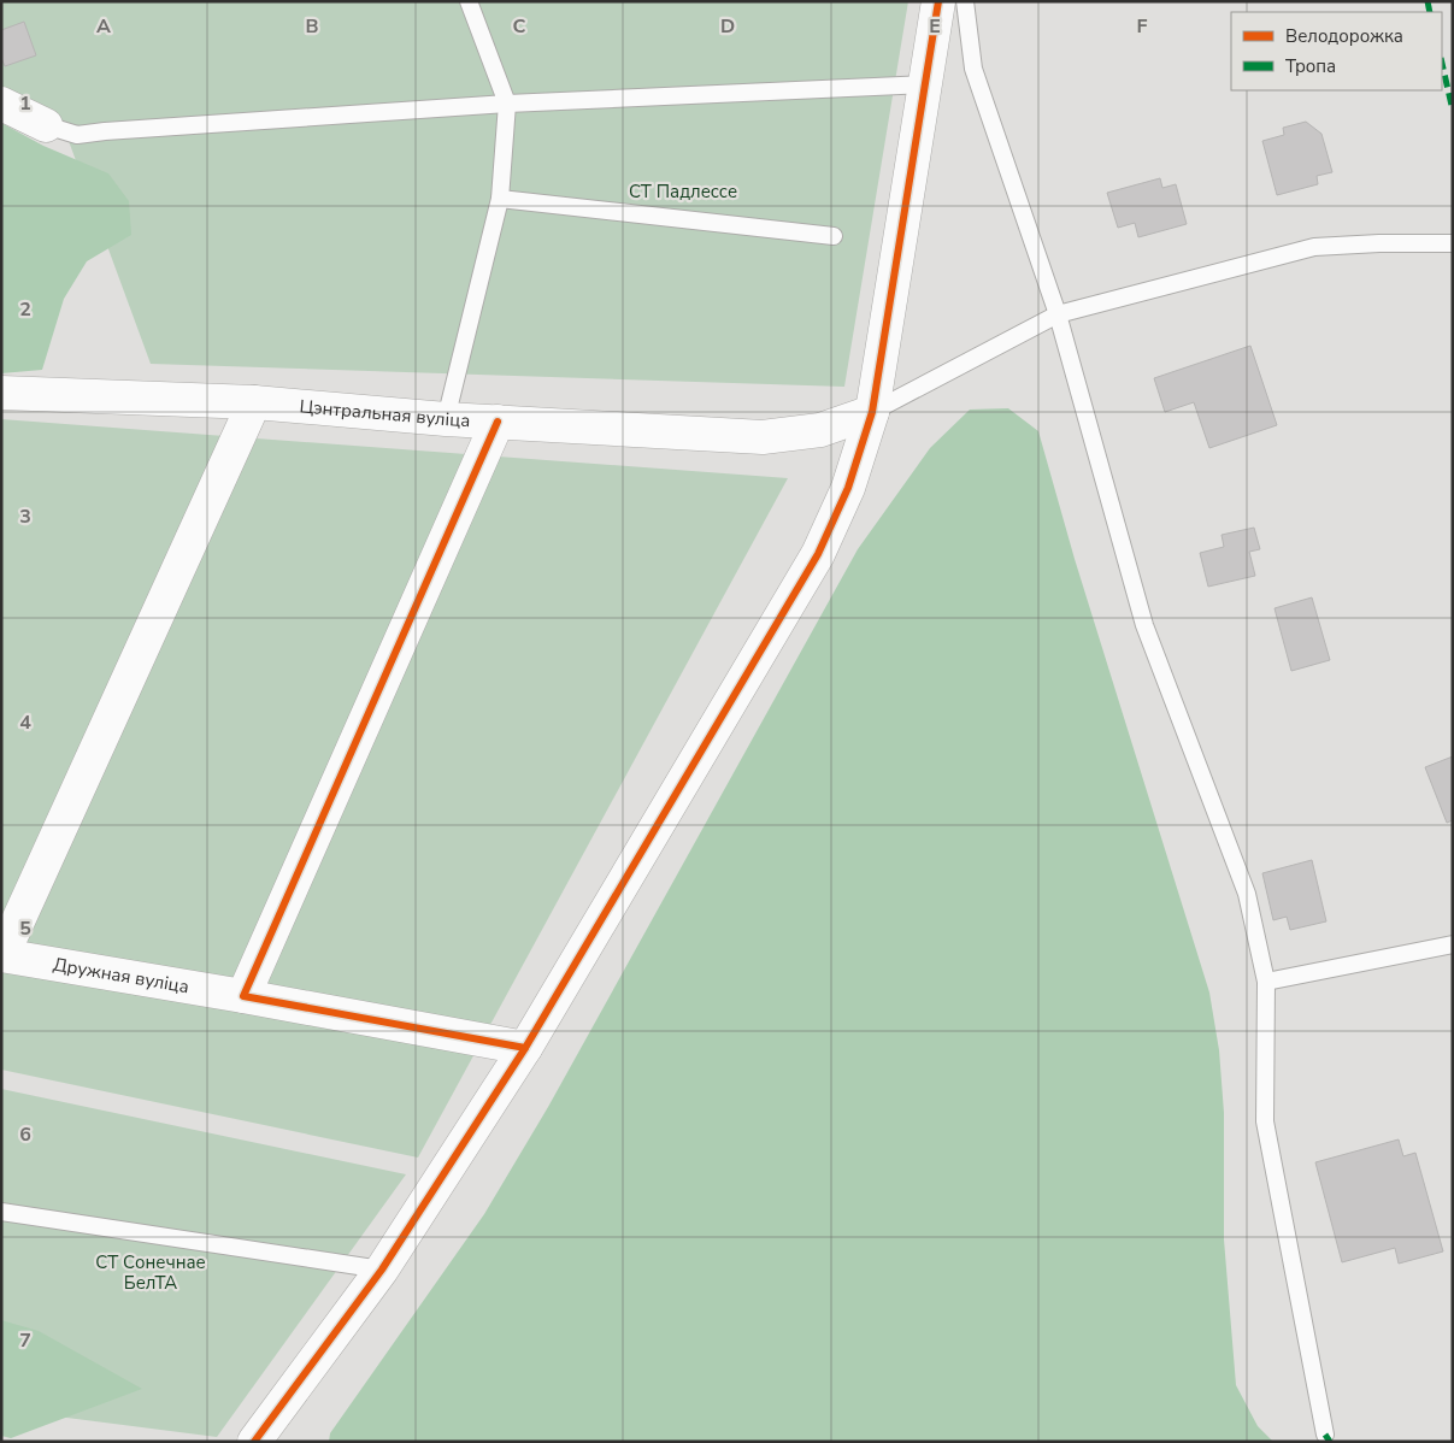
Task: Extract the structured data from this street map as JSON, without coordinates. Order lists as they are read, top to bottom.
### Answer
{
  "streets": {
    "street": ["Цэнтральная вуліца", "Дружная вуліца"]
  },
  "parks": ["СТ Падлессе", "СТ Сонечнае БелТА"],
  "legend": ["Велодорожка", "Тропа"],
  "grid": {
    "columns": [
      "A",
      "B",
      "C",
      "D",
      "E",
      "F"
    ],
    "rows": [
      "1",
      "2",
      "3",
      "4",
      "5",
      "6",
      "7"
    ]
  }
}
